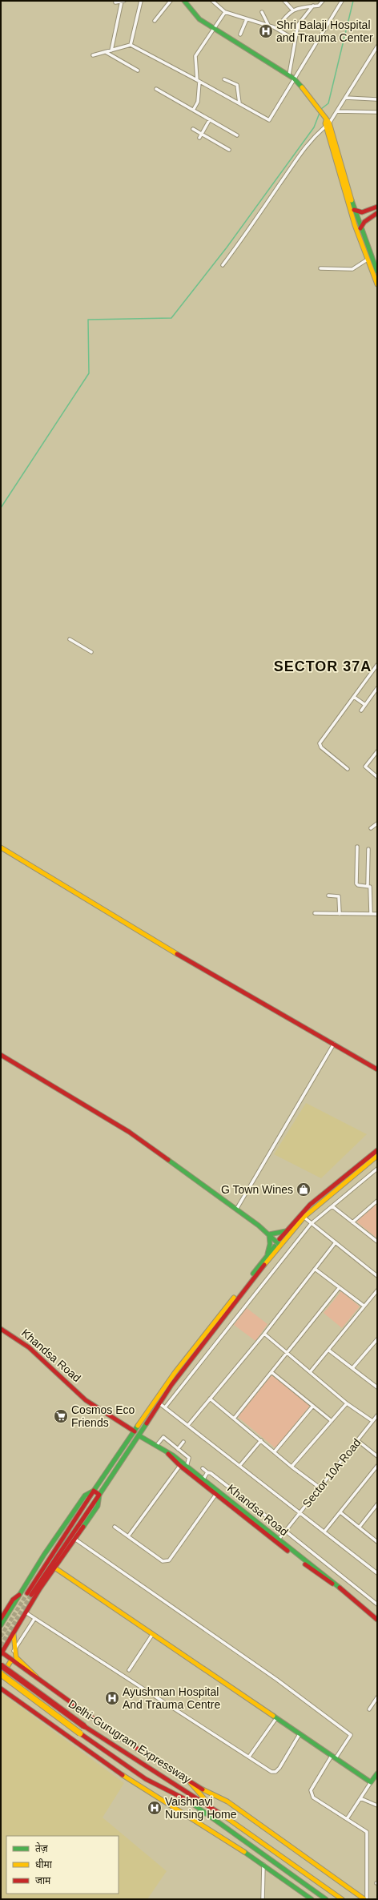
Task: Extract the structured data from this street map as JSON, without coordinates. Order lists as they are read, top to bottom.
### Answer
{
  "streets": {
    "main road": ["Khandsa Road", "Delhi-Gurugram Expressway"],
    "street": ["Sector 10A Road"]
  },
  "crossings": [
    ["Khandsa Road", "Sector 10A Road"]
  ],
  "districts": ["SECTOR 37A"],
  "places": {
    "hospital": ["Shri Balaji Hospital and Trauma Center", "Ayushman Hospital And Trauma Centre", "Vaishnavi Nursing Home"],
    "shop": ["G Town Wines"],
    "supermarket": ["Cosmos Eco Friends"]
  },
  "legend": ["तेज़", "धीमा", "जाम"]
}
